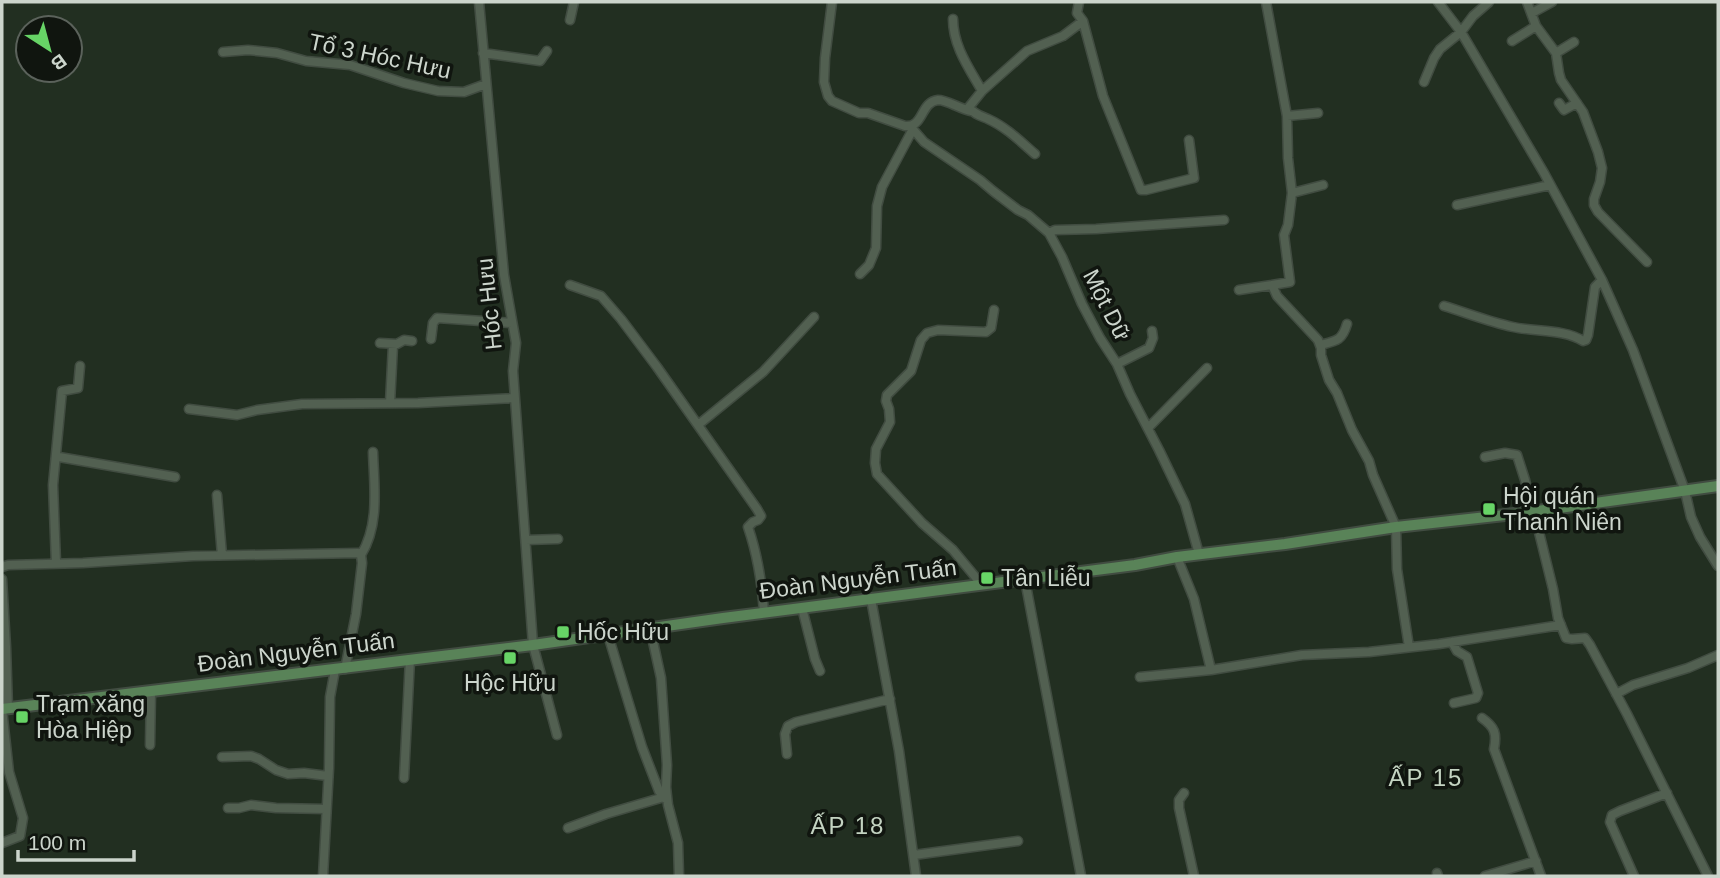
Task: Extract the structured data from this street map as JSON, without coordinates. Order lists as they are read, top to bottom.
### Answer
{
  "streets": {
    "main road": ["Đoàn Nguyễn Tuấn"],
    "street": ["Tổ 3 Hóc Hưu", "Hóc Hưu", "Một Dữ"]
  },
  "crossings": [
    ["Tổ 3 Hóc Hưu", "Hóc Hưu"],
    ["Hóc Hưu", "Đoàn Nguyễn Tuấn"],
    ["Một Dữ", "Đoàn Nguyễn Tuấn"]
  ],
  "districts": ["ẤP 15", "ẤP 18"],
  "places": {
    "transit": [
      "Hội quán Thanh Niên",
      "Tân Liễu",
      "Hốc Hữu",
      "Hộc Hữu",
      "Trạm xăng Hòa Hiệp"
    ]
  },
  "scale_bar": "100 m",
  "north": "bottom right"
}
